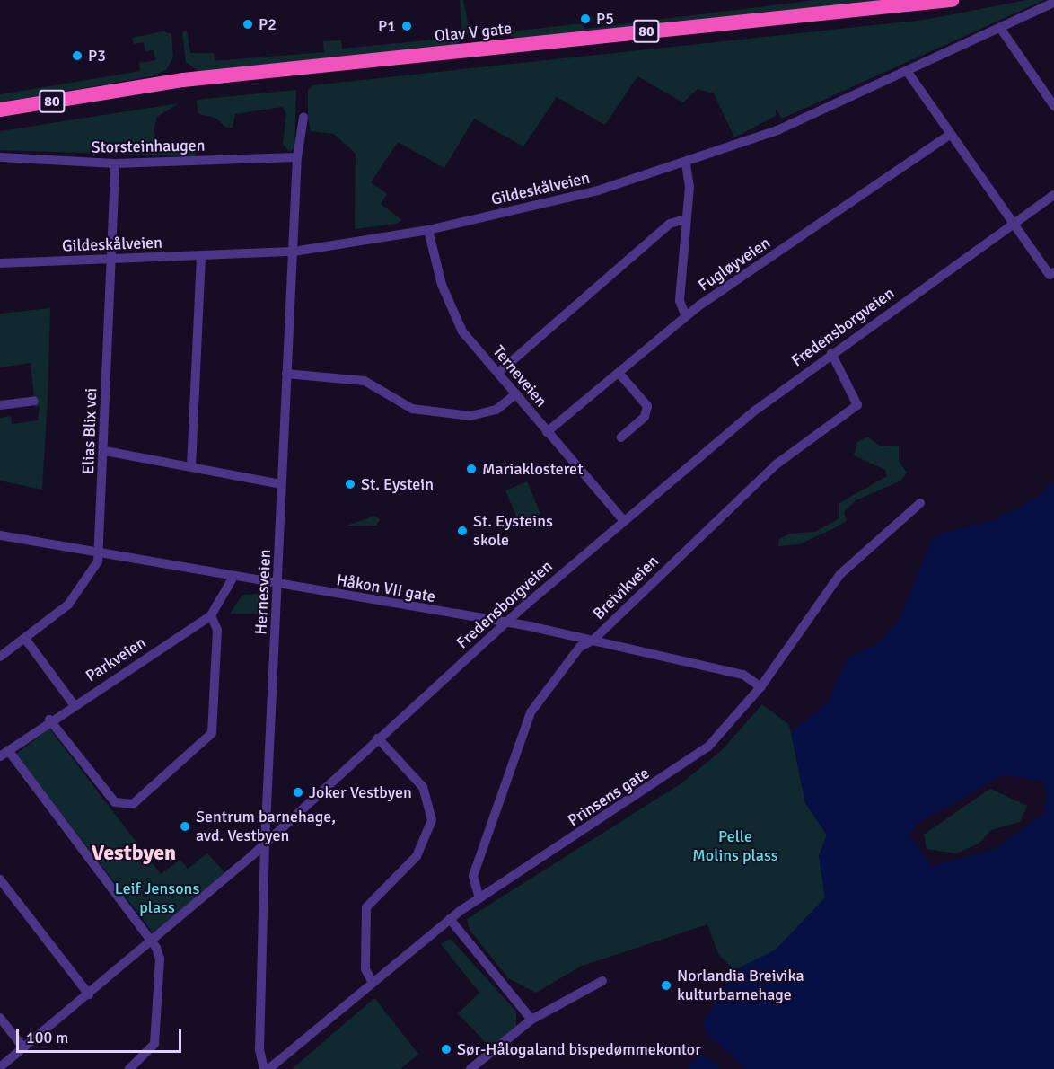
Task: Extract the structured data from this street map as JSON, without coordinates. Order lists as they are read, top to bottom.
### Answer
{
  "streets": {
    "highway": ["80", "Olav V gate"],
    "street": [
      "Storsteinhaugen",
      "Gildeskålveien",
      "Fugløyveien",
      "Fredensborgveien",
      "Terneveien",
      "Elias Blix vei",
      "Breivikveien",
      "Håkon VII gate",
      "Hernesveien",
      "Parkveien",
      "Prinsens gate"
    ]
  },
  "crossings": [
    ["Storsteinhaugen", "Elias Blix vei"],
    ["Storsteinhaugen", "Hernesveien"],
    ["Gildeskålveien", "Terneveien"],
    ["Gildeskålveien", "Elias Blix vei"],
    ["Gildeskålveien", "Hernesveien"],
    ["Fugløyveien", "Terneveien"],
    ["Fredensborgveien", "Terneveien"],
    ["Fredensborgveien", "Breivikveien"],
    ["Fredensborgveien", "Håkon VII gate"],
    ["Fredensborgveien", "Hernesveien"],
    ["Elias Blix vei", "Håkon VII gate"],
    ["Breivikveien", "Håkon VII gate"],
    ["Breivikveien", "Prinsens gate"],
    ["Håkon VII gate", "Hernesveien"],
    ["Håkon VII gate", "Parkveien"],
    ["Håkon VII gate", "Prinsens gate"]
  ],
  "districts": ["Vestbyen"],
  "parks": ["Pelle Molins plass", "Leif Jensons plass"],
  "places": [
    "P5",
    "P2",
    "P1",
    "P3",
    "Mariaklosteret",
    "St. Eystein",
    "St. Eysteins skole",
    "Joker Vestbyen",
    "Sentrum barnehage, avd. Vestbyen",
    "Norlandia Breivika kulturbarnehage",
    "Sør-Hålogaland bispedømmekontor"
  ],
  "scale_bar": "100 m"
}
